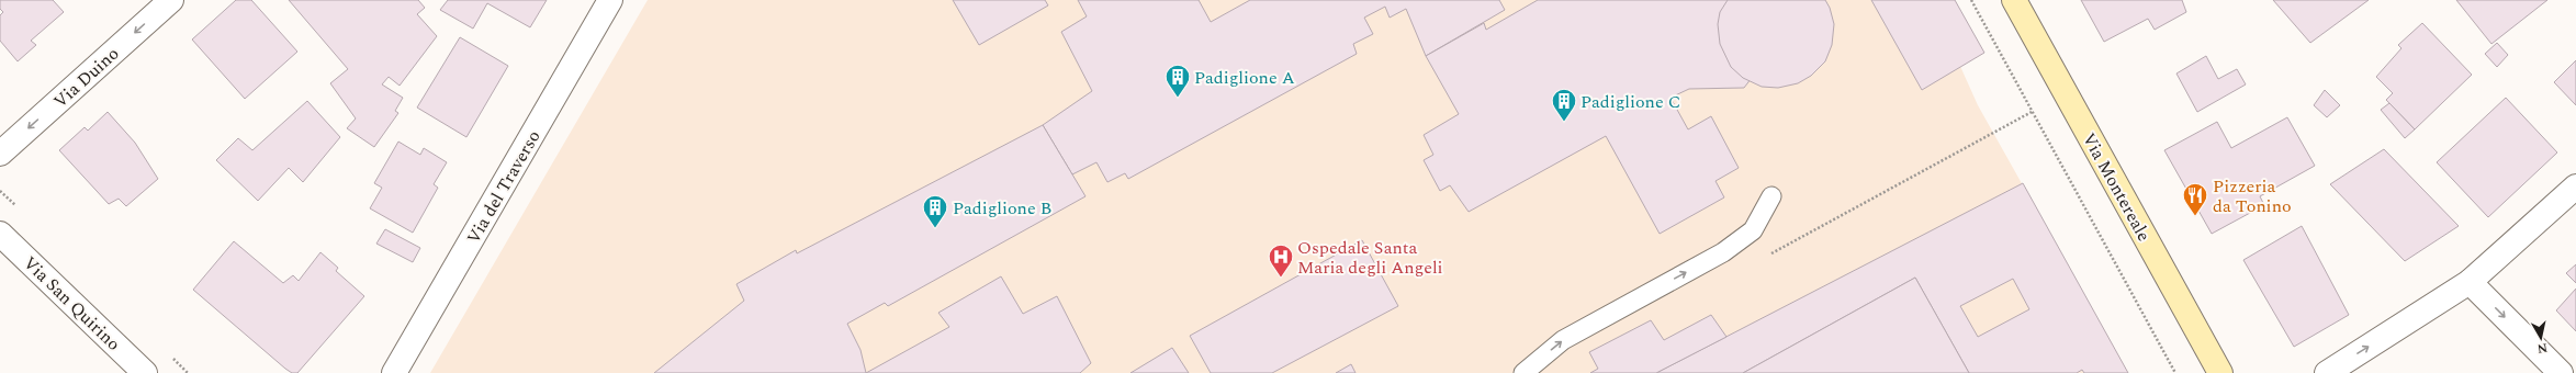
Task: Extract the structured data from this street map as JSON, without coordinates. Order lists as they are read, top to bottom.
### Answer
{
  "streets": {
    "main road": ["Via Montereale"],
    "street": ["Via Duino", "Via del Traverso", "Via San Quirino"]
  },
  "one_way": ["Via Duino"],
  "places": {
    "building": ["Padiglione A", "Padiglione C", "Padiglione B"],
    "restaurant": ["Pizzeria da Tonino"],
    "hospital": ["Ospedale Santa Maria degli Angeli"]
  },
  "north": "bottom"
}
